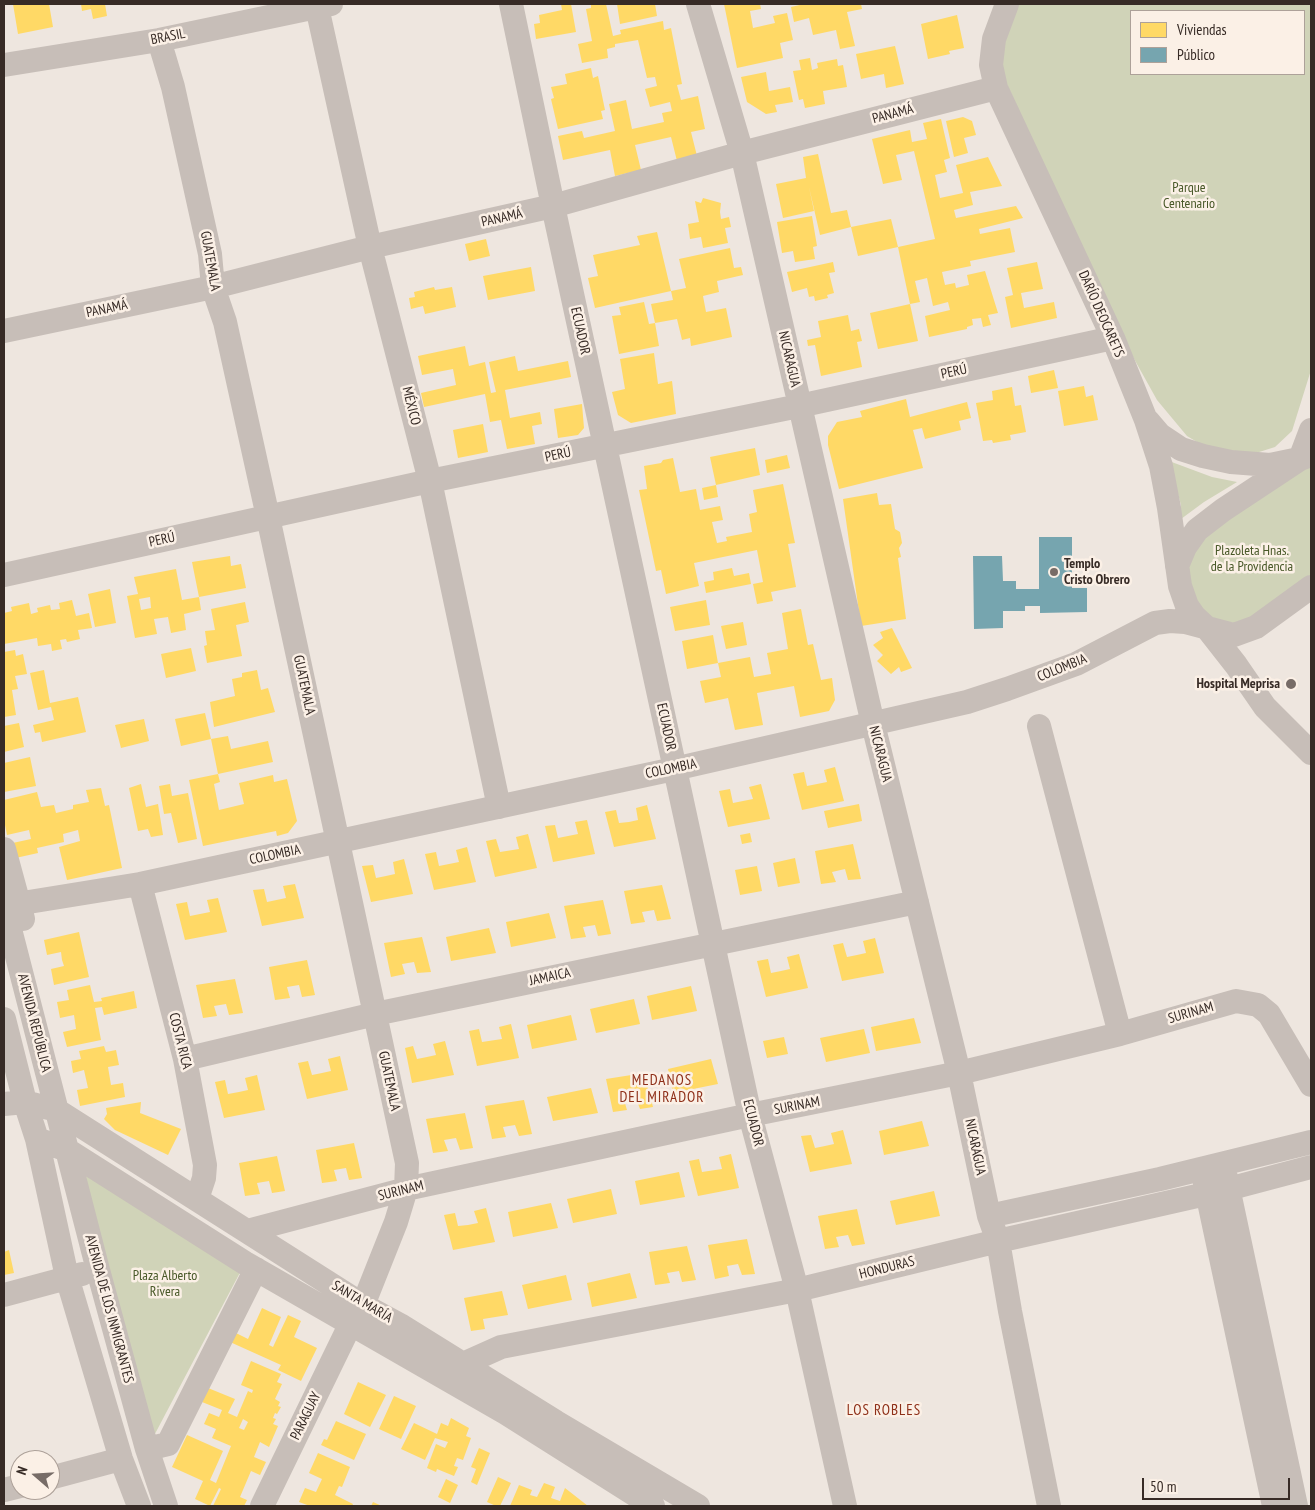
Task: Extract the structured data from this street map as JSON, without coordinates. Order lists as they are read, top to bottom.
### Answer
{
  "streets": {
    "street": [
      "BRASIL",
      "PANAMÁ",
      "GUATEMALA",
      "DARÍO DEOCARETS",
      "ECUADOR",
      "NICARAGUA",
      "PERÚ",
      "MÉXICO",
      "COLOMBIA",
      "JAMAICA",
      "SURINAM",
      "AVENIDA REPÚBLICA",
      "COSTA RICA",
      "HONDURAS",
      "SANTA MARÍA",
      "AVENIDA DE LOS INMIGRANTES",
      "PARAGUAY"
    ]
  },
  "crossings": [
    ["BRASIL", "GUATEMALA"],
    ["BRASIL", "MÉXICO"],
    ["PANAMÁ", "GUATEMALA"],
    ["PANAMÁ", "DARÍO DEOCARETS"],
    ["PANAMÁ", "ECUADOR"],
    ["PANAMÁ", "NICARAGUA"],
    ["PANAMÁ", "MÉXICO"],
    ["GUATEMALA", "PERÚ"],
    ["GUATEMALA", "COLOMBIA"],
    ["GUATEMALA", "JAMAICA"],
    ["GUATEMALA", "SURINAM"],
    ["GUATEMALA", "SANTA MARÍA"],
    ["GUATEMALA", "PARAGUAY"],
    ["DARÍO DEOCARETS", "PERÚ"],
    ["DARÍO DEOCARETS", "COLOMBIA"],
    ["ECUADOR", "PERÚ"],
    ["ECUADOR", "COLOMBIA"],
    ["ECUADOR", "JAMAICA"],
    ["ECUADOR", "SURINAM"],
    ["ECUADOR", "HONDURAS"],
    ["NICARAGUA", "PERÚ"],
    ["NICARAGUA", "COLOMBIA"],
    ["NICARAGUA", "JAMAICA"],
    ["NICARAGUA", "SURINAM"],
    ["NICARAGUA", "HONDURAS"],
    ["PERÚ", "MÉXICO"],
    ["MÉXICO", "COLOMBIA"],
    ["COLOMBIA", "AVENIDA REPÚBLICA"],
    ["COLOMBIA", "COSTA RICA"],
    ["JAMAICA", "COSTA RICA"],
    ["SURINAM", "SANTA MARÍA"],
    ["AVENIDA REPÚBLICA", "SANTA MARÍA"],
    ["AVENIDA REPÚBLICA", "AVENIDA DE LOS INMIGRANTES"],
    ["COSTA RICA", "SANTA MARÍA"],
    ["HONDURAS", "SANTA MARÍA"],
    ["SANTA MARÍA", "AVENIDA DE LOS INMIGRANTES"],
    ["SANTA MARÍA", "PARAGUAY"]
  ],
  "districts": ["MEDANOS DEL MIRADOR", "LOS ROBLES"],
  "parks": ["Parque Centenario", "Plazoleta Hnas. de la Providencia", "Plaza Alberto Rivera"],
  "places": ["Templo Cristo Obrero", "Hospital Meprisa"],
  "legend": ["Viviendas", "Público"],
  "scale_bar": "50 m",
  "north": "left"
}
